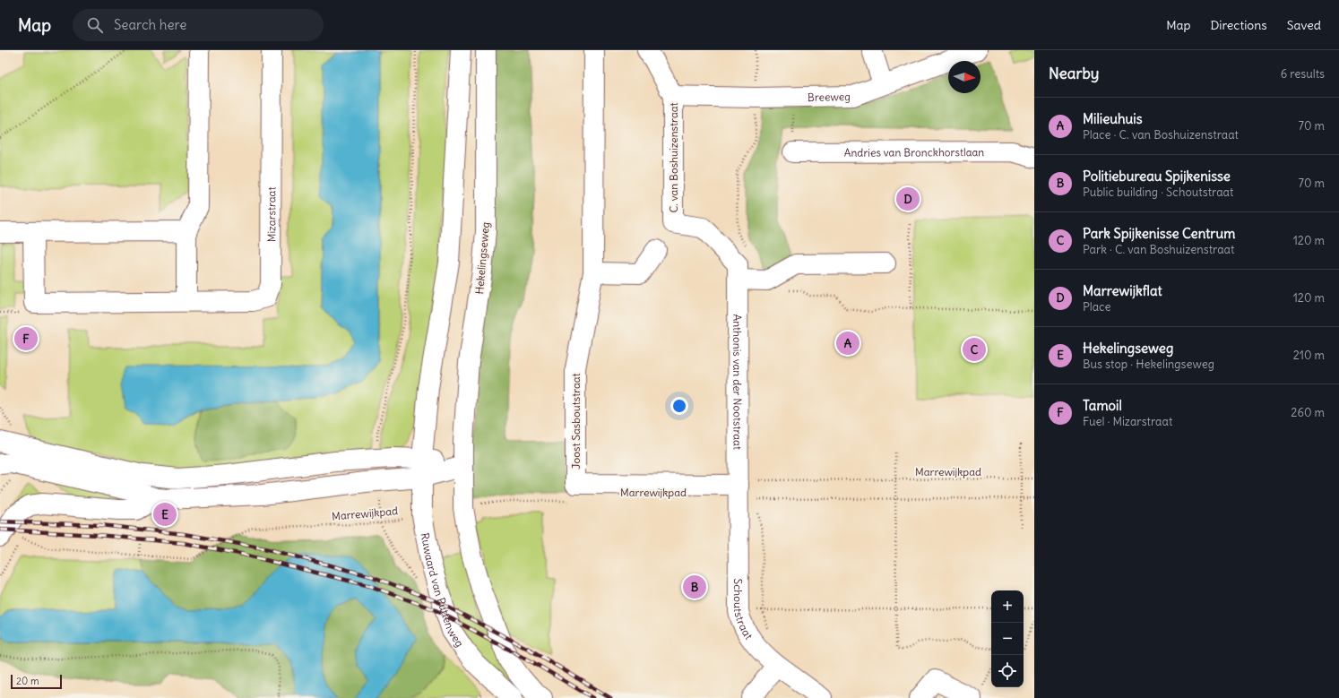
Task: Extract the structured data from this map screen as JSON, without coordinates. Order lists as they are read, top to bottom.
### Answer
{
  "streets": {
    "street": [
      "Breeweg",
      "Andries van Bronckhorstlaan",
      "C. van Boshuizenstraat",
      "Mizarstraat",
      "Hekelingseweg",
      "Anthonis van der Nootstraat",
      "Joost Sasboutstraat",
      "Ruwaard van Puttenweg",
      "Schoutstraat"
    ],
    "path": ["Marrewijkpad"]
  },
  "crossings": [
    ["Breeweg", "C. van Boshuizenstraat"],
    ["C. van Boshuizenstraat", "Anthonis van der Nootstraat"],
    ["Anthonis van der Nootstraat", "Joost Sasboutstraat"],
    ["Anthonis van der Nootstraat", "Marrewijkpad"],
    ["Anthonis van der Nootstraat", "Schoutstraat"],
    ["Joost Sasboutstraat", "Marrewijkpad"],
    ["Joost Sasboutstraat", "Schoutstraat"],
    ["Marrewijkpad", "Ruwaard van Puttenweg"],
    ["Marrewijkpad", "Schoutstraat"]
  ],
  "scale_bar": "20 m",
  "north": "right",
  "page": {
    "header": "Map",
    "search": "Search here",
    "nav": ["Map", "Directions", "Saved"],
    "heading": ["Nearby", "6 results"],
    "list": [
      {
        "mark": "A",
        "name": "Milieuhuis",
        "note": "Place · C. van Boshuizenstraat",
        "value": "70 m"
      },
      {
        "mark": "B",
        "name": "Politiebureau Spijkenisse",
        "note": "Public building · Schoutstraat",
        "value": "70 m"
      },
      {
        "mark": "C",
        "name": "Park Spijkenisse Centrum",
        "note": "Park · C. van Boshuizenstraat",
        "value": "120 m"
      },
      {
        "mark": "D",
        "name": "Marrewijkflat",
        "note": "Place",
        "value": "120 m"
      },
      {
        "mark": "E",
        "name": "Hekelingseweg",
        "note": "Bus stop · Hekelingseweg",
        "value": "210 m"
      },
      {
        "mark": "F",
        "name": "Tamoil",
        "note": "Fuel · Mizarstraat",
        "value": "260 m"
      }
    ],
    "pins": [
      "D",
      "F",
      "A",
      "C",
      "E",
      "B"
    ],
    "map_buttons": ["+", "−"],
    "scale": "20 m"
  }
}
